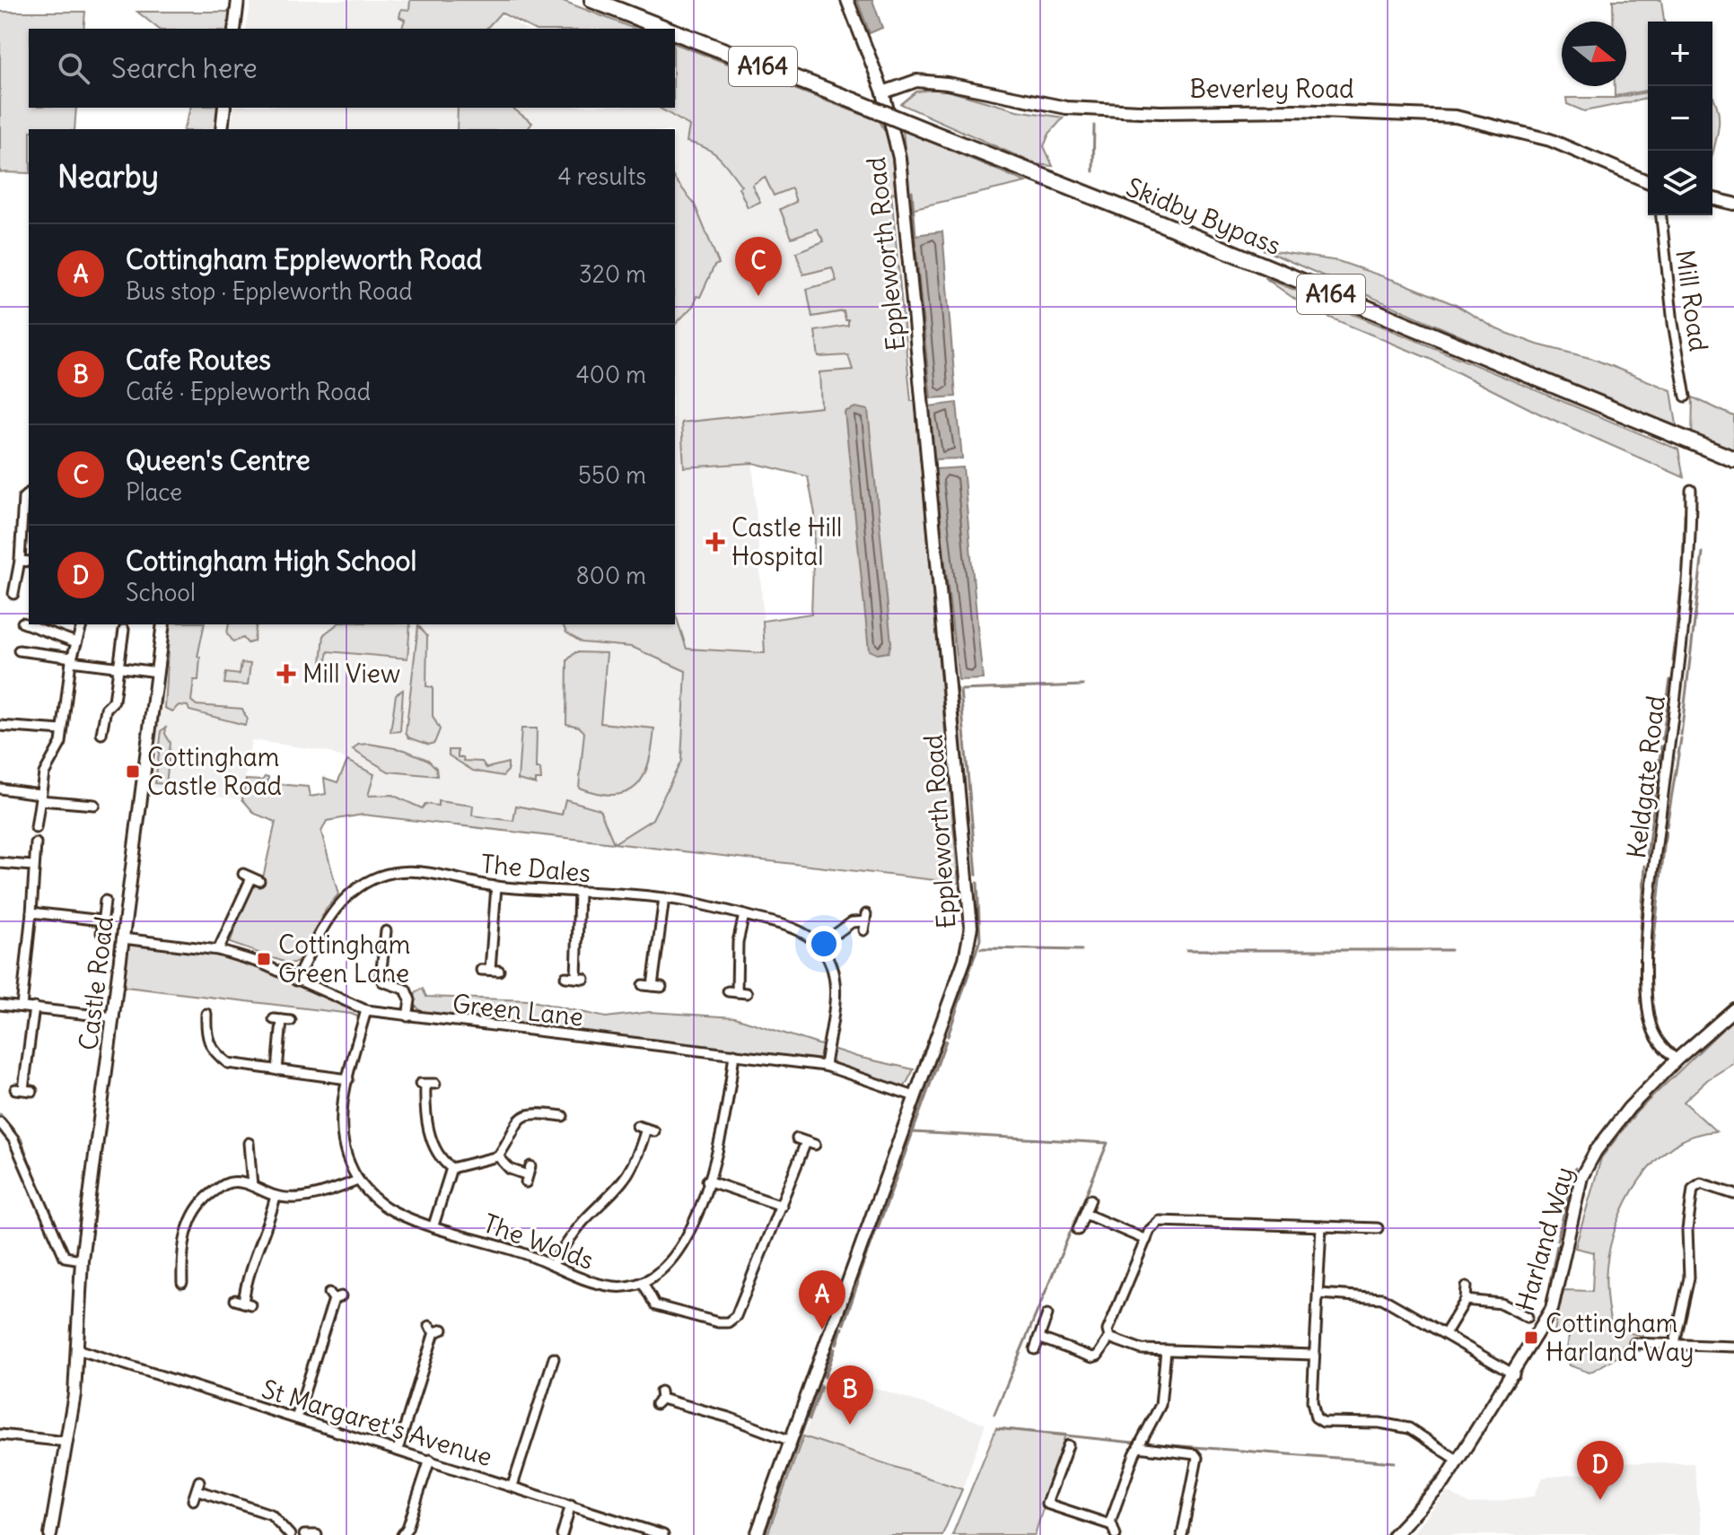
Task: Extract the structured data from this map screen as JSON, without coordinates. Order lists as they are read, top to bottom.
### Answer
{
  "streets": {
    "highway": ["A164", "Skidby Bypass"],
    "street": [
      "Beverley Road",
      "Eppleworth Road",
      "Mill Road",
      "Keldgate Road",
      "The Dales",
      "Castle Road",
      "Green Lane",
      "Harland Way",
      "The Wolds",
      "St Margaret's Avenue"
    ]
  },
  "crossings": [
    ["Beverley Road", "Eppleworth Road"],
    ["Eppleworth Road", "Green Lane"],
    ["Keldgate Road", "Harland Way"],
    ["The Dales", "Green Lane"],
    ["Castle Road", "Green Lane"],
    ["Castle Road", "St Margaret's Avenue"],
    ["Green Lane", "The Wolds"]
  ],
  "places": {
    "health": ["Castle Hill Hospital", "Mill View"],
    "transit": ["Cottingham Castle Road", "Cottingham Green Lane", "Cottingham Harland Way"]
  },
  "north": "right",
  "page": {
    "map_buttons": ["+", "−"],
    "search": "Search here",
    "heading": ["Nearby", "4 results"],
    "list": [
      {
        "mark": "A",
        "name": "Cottingham Eppleworth Road",
        "note": "Bus stop · Eppleworth Road",
        "value": "320 m"
      },
      {
        "mark": "B",
        "name": "Cafe Routes",
        "note": "Café · Eppleworth Road",
        "value": "400 m"
      },
      {
        "mark": "C",
        "name": "Queen's Centre",
        "note": "Place",
        "value": "550 m"
      },
      {
        "mark": "D",
        "name": "Cottingham High School",
        "note": "School",
        "value": "800 m"
      }
    ],
    "pins": [
      "C",
      "A",
      "B",
      "D"
    ]
  }
}
